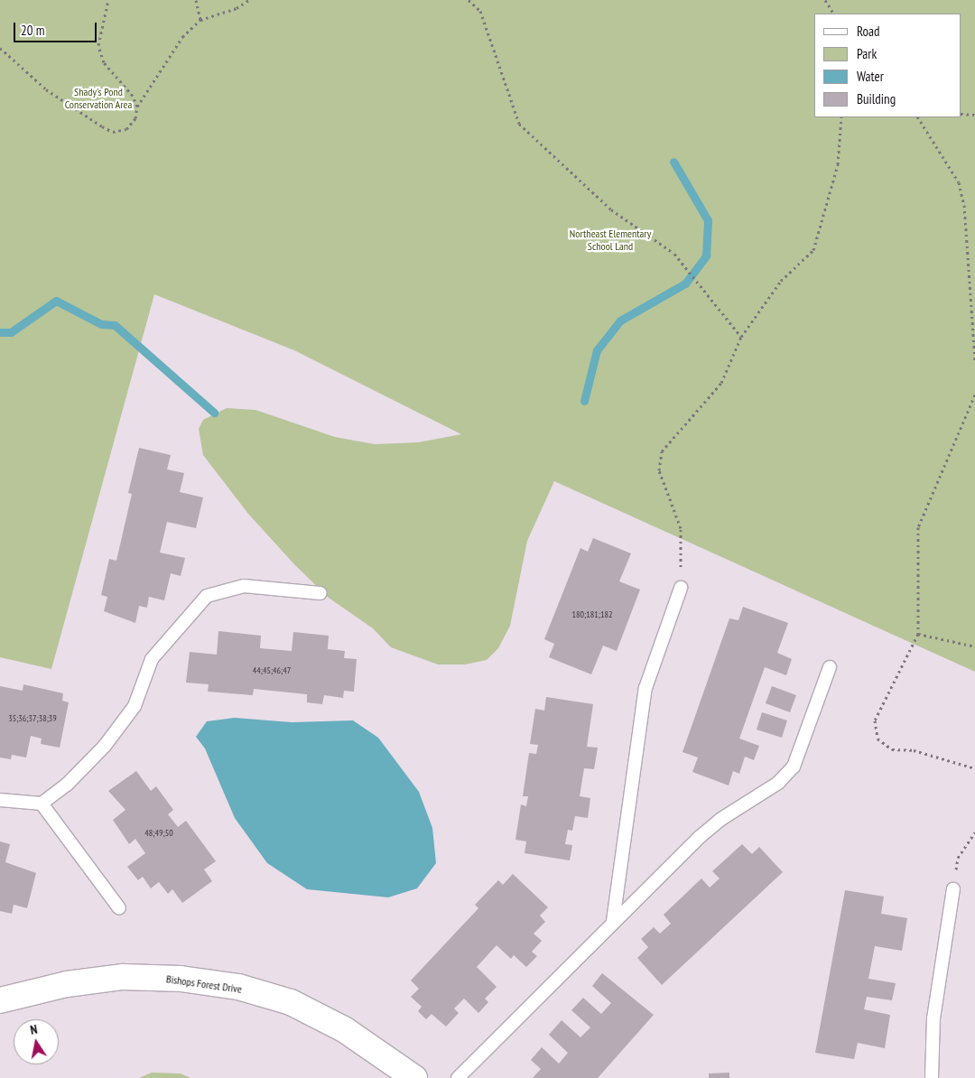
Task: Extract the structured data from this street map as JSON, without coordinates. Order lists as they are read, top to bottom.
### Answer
{
  "streets": {
    "street": ["Bishops Forest Drive"]
  },
  "parks": ["Shady's Pond Conservation Area", "Northeast Elementary School Land"],
  "house_numbers": [
    "180;181;182",
    "44;45;46;47",
    "35;36;37;38;39",
    "48;49;50"
  ],
  "legend": [
    "Road",
    "Park",
    "Water",
    "Building"
  ],
  "scale_bar": "20 m",
  "north": "top"
}
